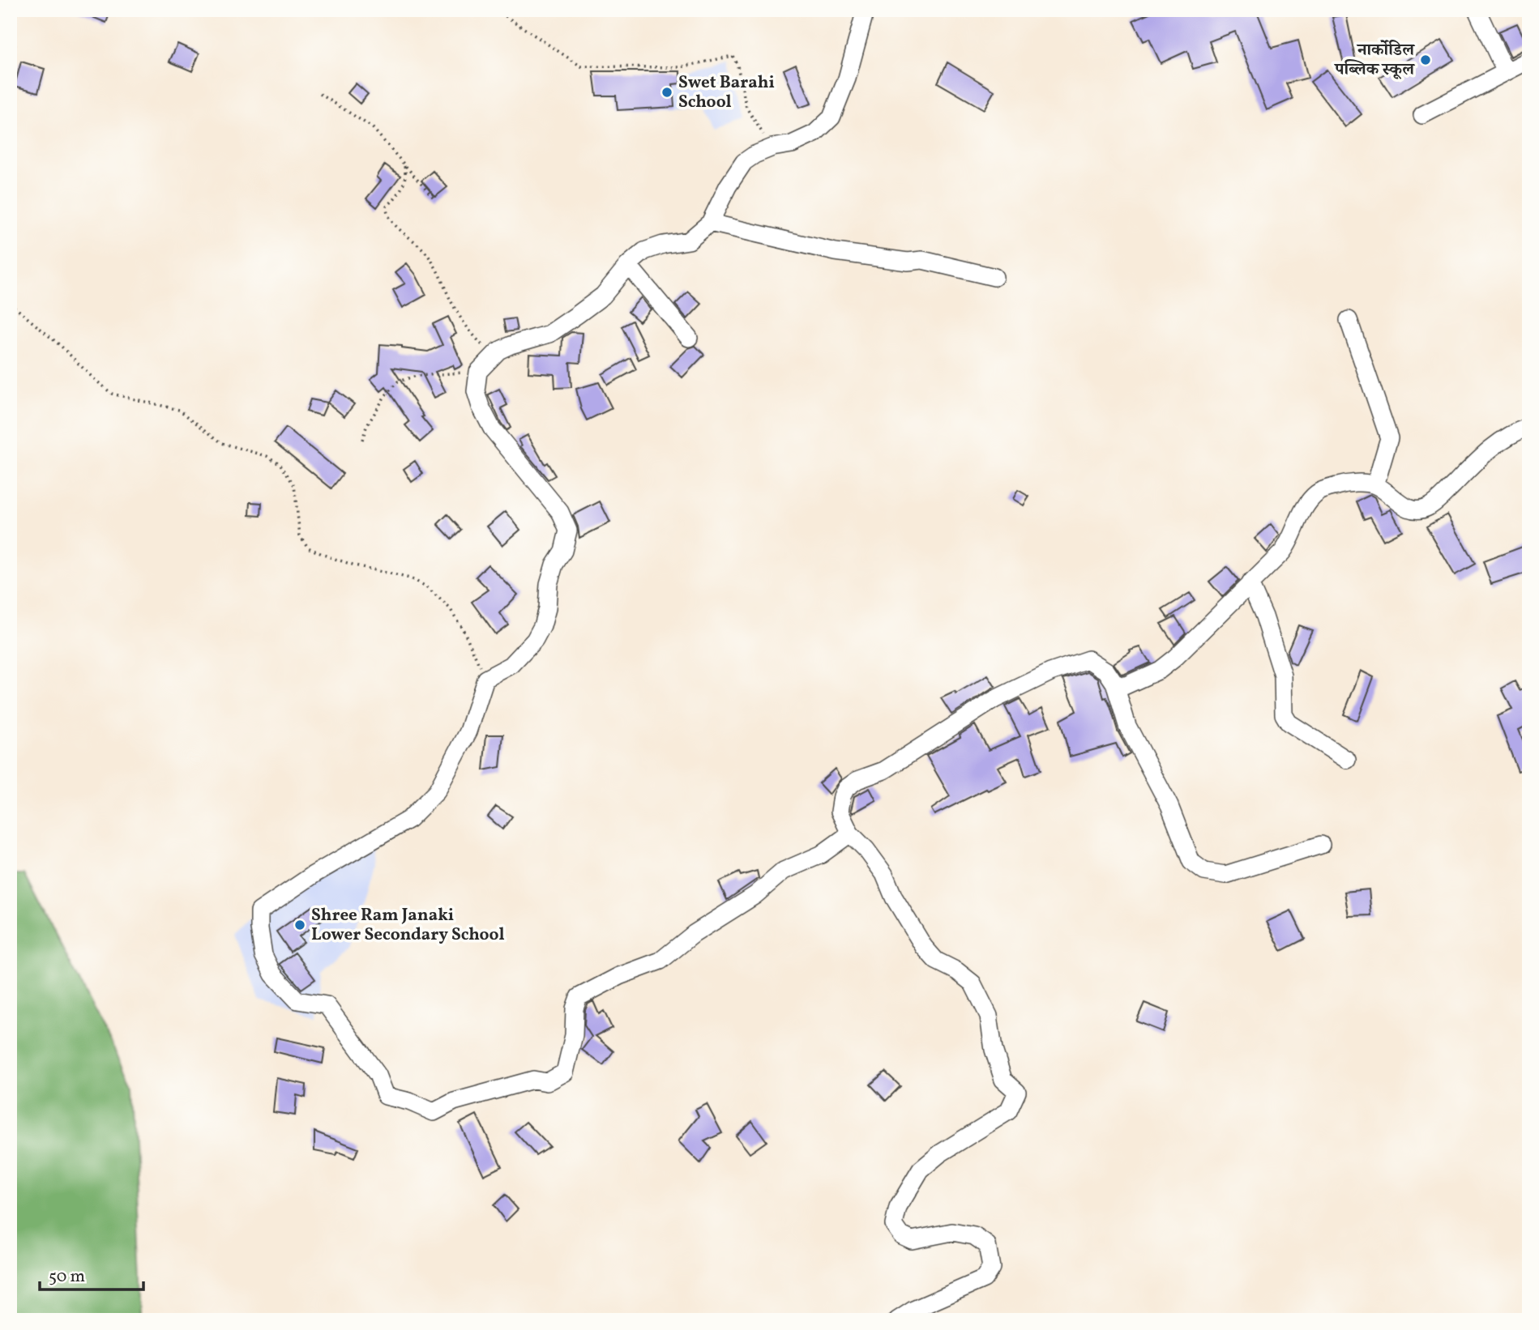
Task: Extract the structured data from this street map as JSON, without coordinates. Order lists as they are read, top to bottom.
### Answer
{
  "places": ["नार्कोडिल पब्लिक स्कूल", "Swet Barahi School", "Shree Ram Janaki Lower Secondary School"],
  "scale_bar": "50 m"
}
